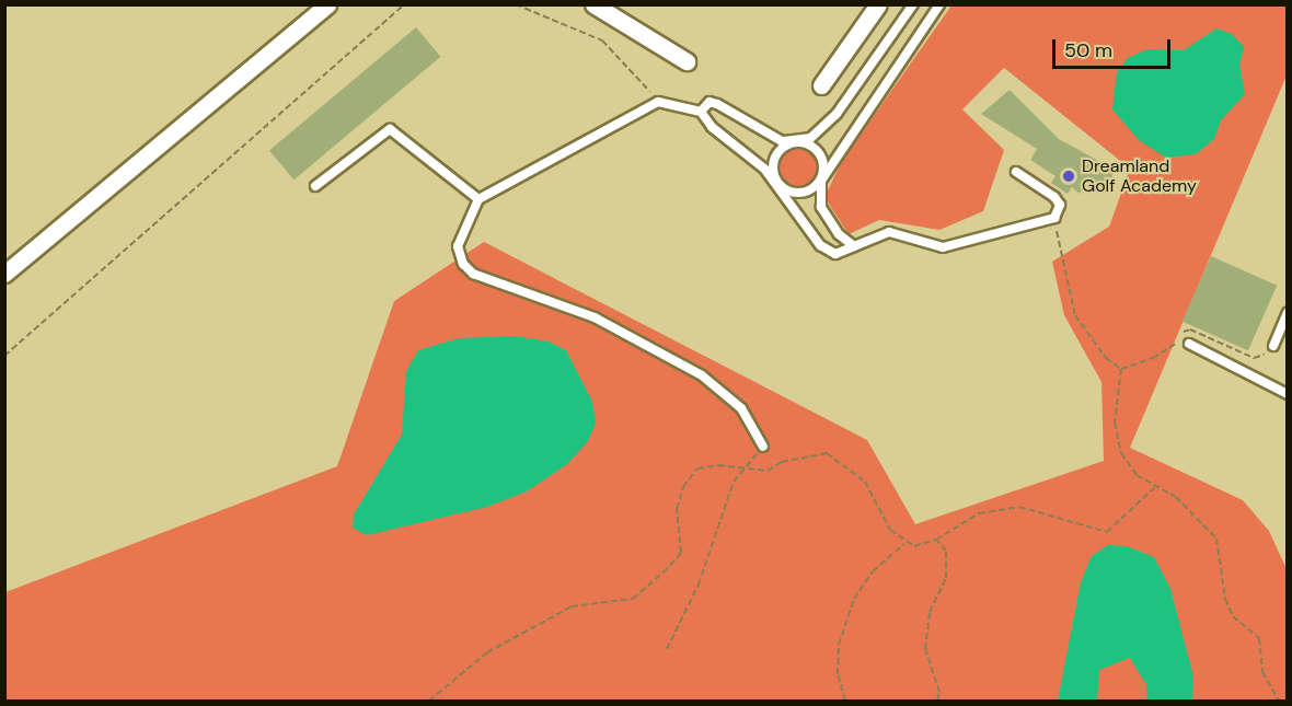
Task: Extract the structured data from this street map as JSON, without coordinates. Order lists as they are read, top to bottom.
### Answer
{
  "places": ["Dreamland Golf Academy"],
  "scale_bar": "50 m"
}
